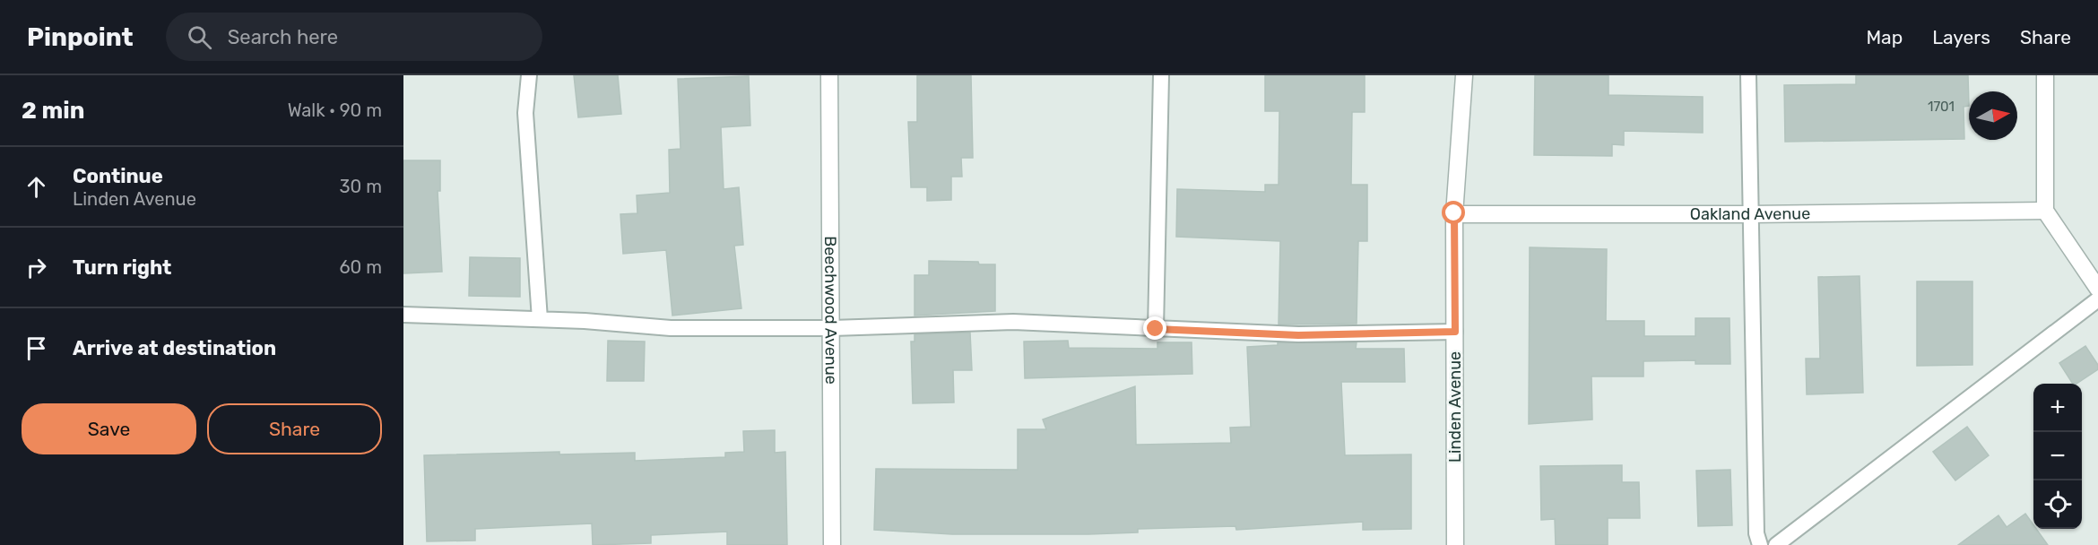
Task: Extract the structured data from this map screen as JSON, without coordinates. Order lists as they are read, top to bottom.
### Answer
{
  "streets": {
    "street": ["Oakland Avenue", "Beechwood Avenue", "Linden Avenue"]
  },
  "crossings": [
    ["Oakland Avenue", "Linden Avenue"]
  ],
  "house_numbers": ["1701"],
  "north": "right",
  "page": {
    "header": "Pinpoint",
    "search": "Search here",
    "nav": ["Map", "Layers", "Share"],
    "heading": ["2 min", "Walk · 90 m"],
    "list": [
      ["Continue", "Linden Avenue", "30 m"],
      ["Turn right", "60 m"],
      "Arrive at destination"
    ],
    "map_buttons": ["+", "−"],
    "buttons": ["Save", "Share"]
  }
}
